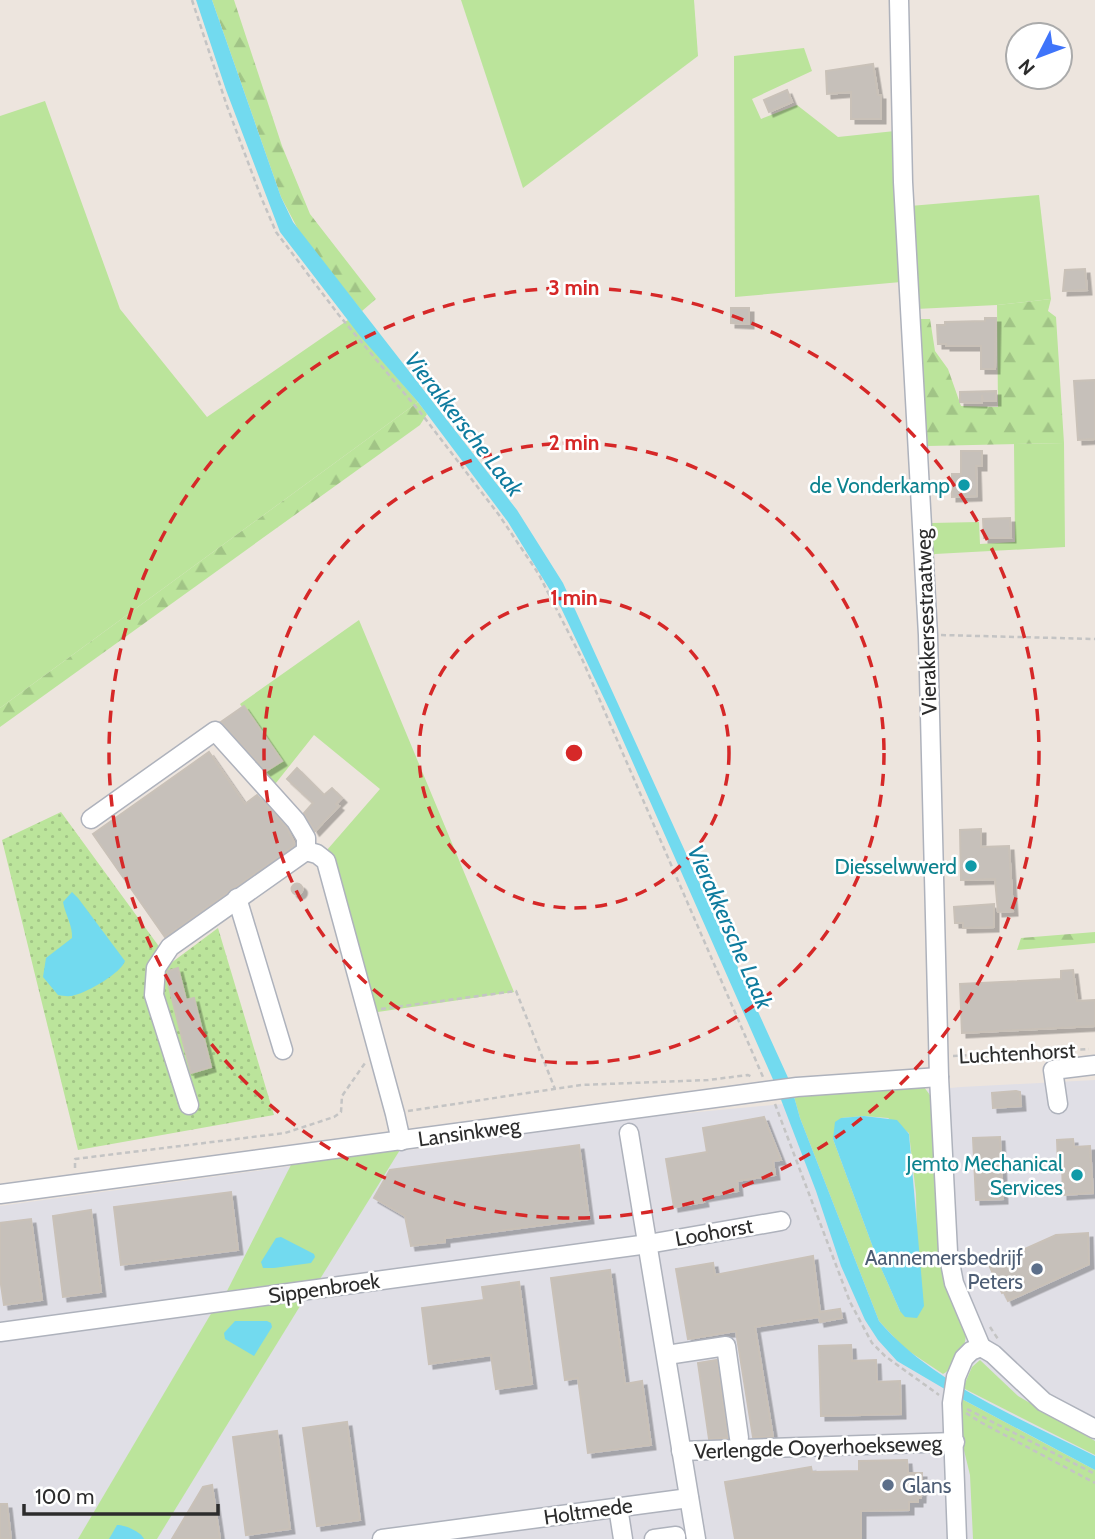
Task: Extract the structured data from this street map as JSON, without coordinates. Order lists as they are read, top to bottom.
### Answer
{
  "streets": {
    "street": [
      "Vierakkersestraatweg",
      "Luchtenhorst",
      "Lansinkweg",
      "Loohorst",
      "Sippenbroek",
      "Verlengde Ooyerhoekseweg",
      "Holtmede"
    ]
  },
  "crossings": [
    ["Vierakkersestraatweg", "Luchtenhorst"],
    ["Vierakkersestraatweg", "Lansinkweg"],
    ["Vierakkersestraatweg", "Verlengde Ooyerhoekseweg"],
    ["Loohorst", "Sippenbroek"],
    ["Loohorst", "Verlengde Ooyerhoekseweg"],
    ["Loohorst", "Holtmede"]
  ],
  "water": ["Vierakkersche Laak"],
  "places": [
    "de Vonderkamp",
    "Diesselwwerd",
    "Jemto Mechanical Services",
    "Aannemersbedrijf Peters",
    "Glans"
  ],
  "scale_bar": "100 m",
  "north": "bottom left",
  "rings": ["3 min", "2 min", "1 min"]
}
